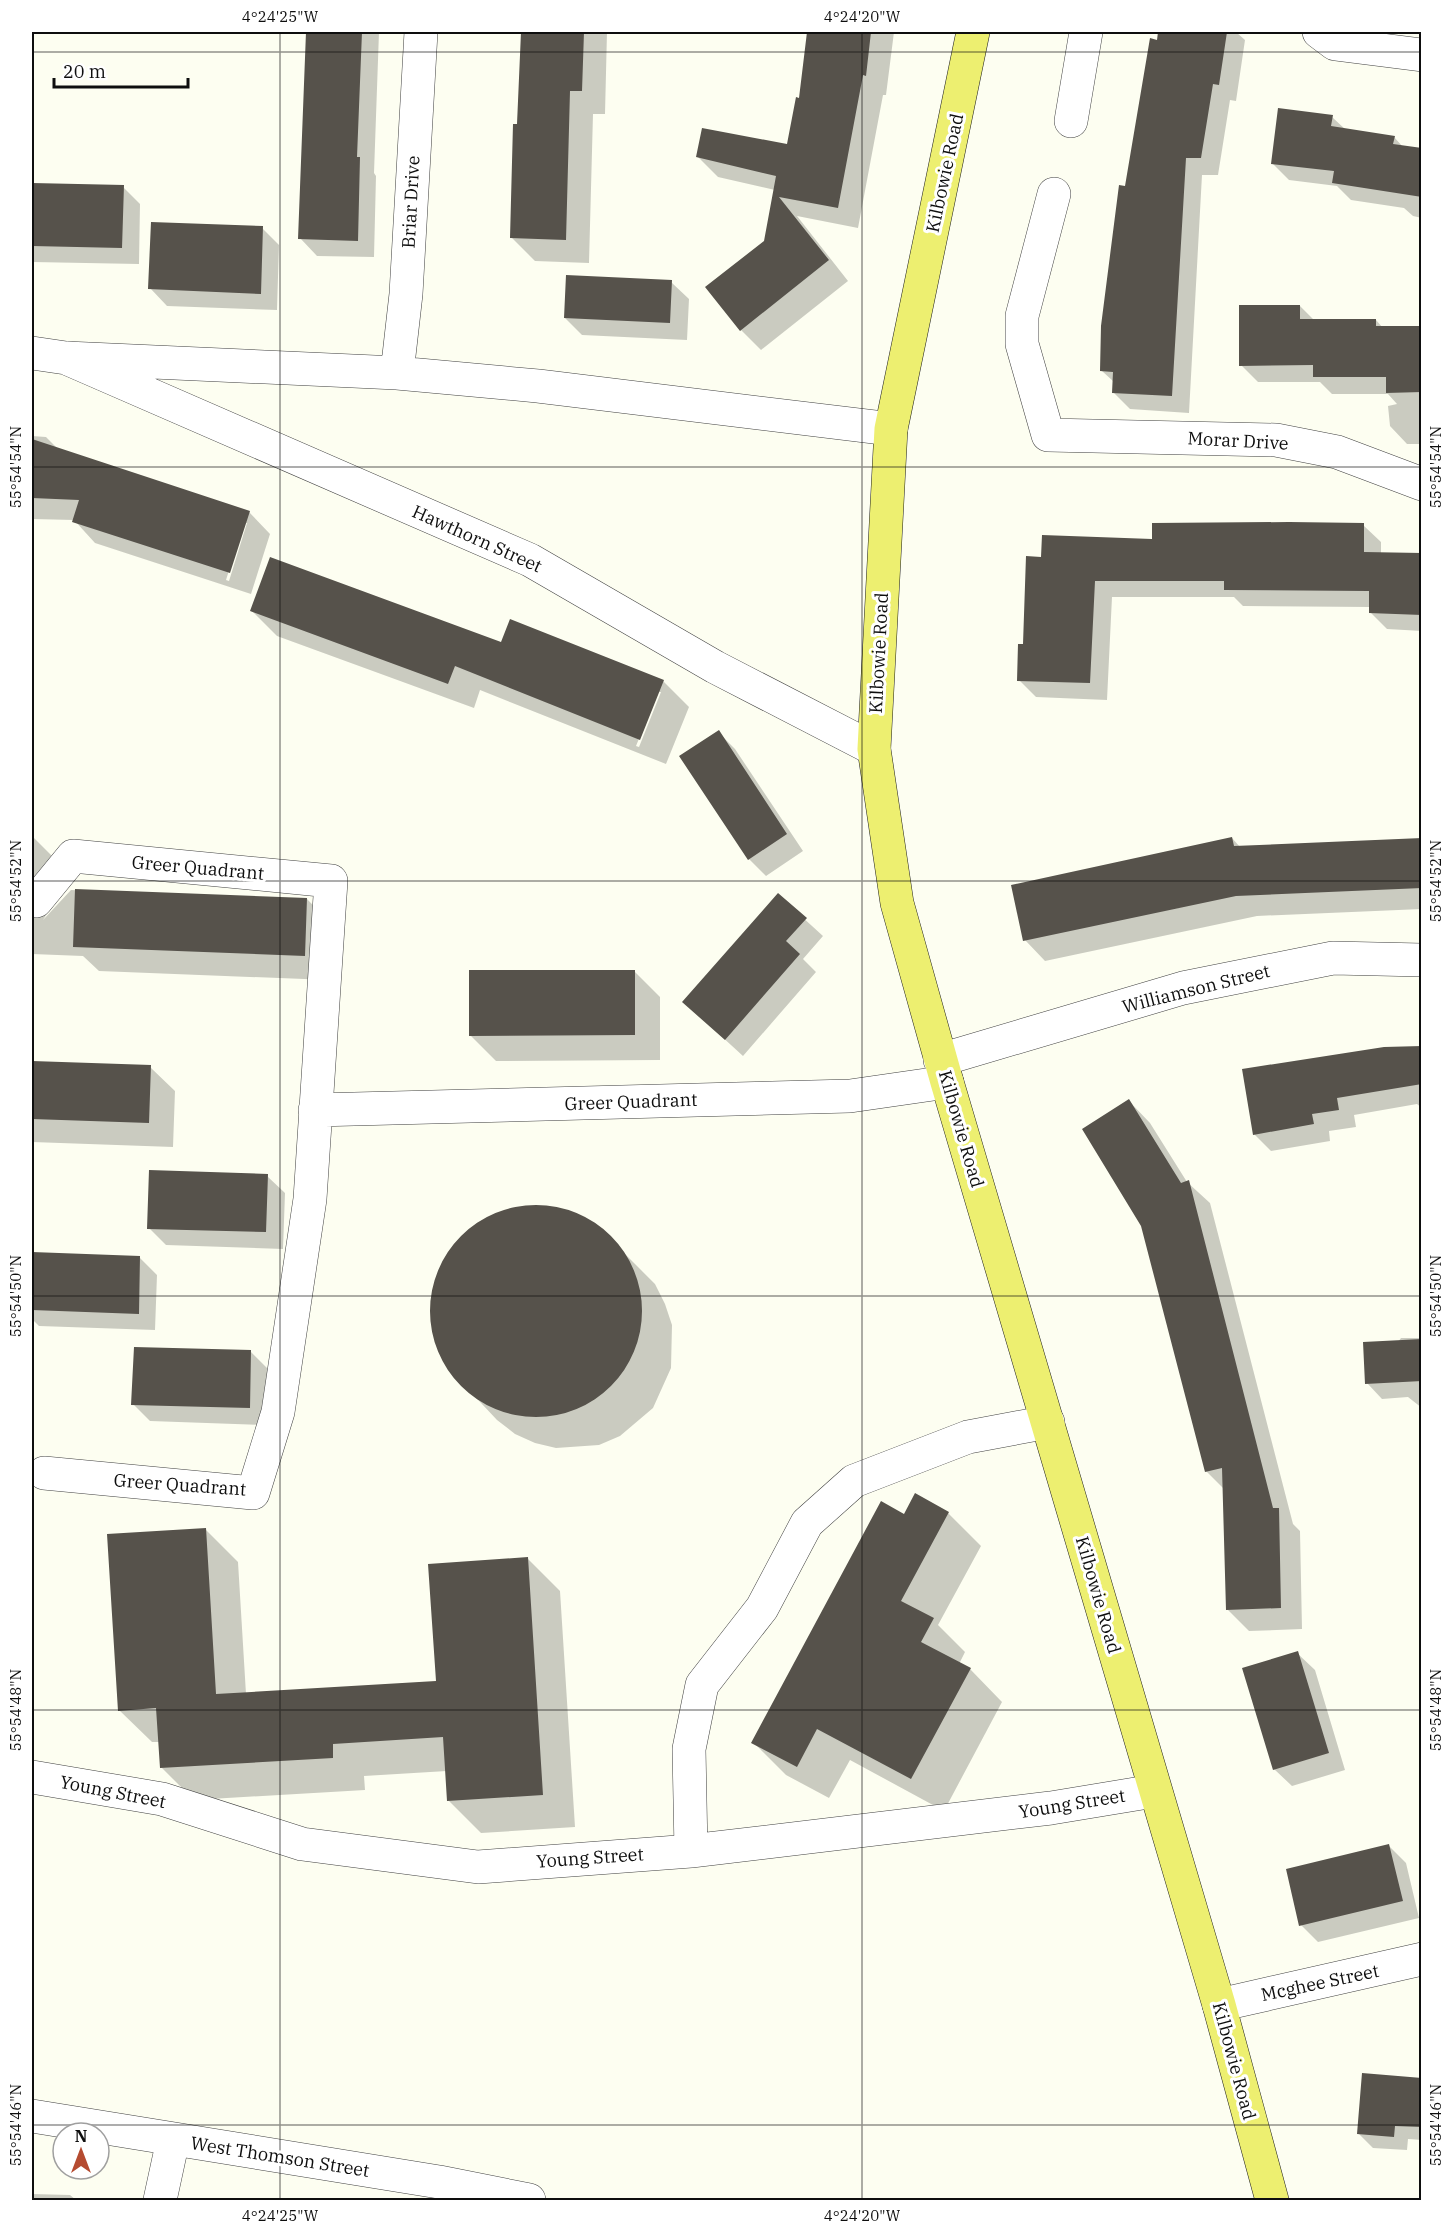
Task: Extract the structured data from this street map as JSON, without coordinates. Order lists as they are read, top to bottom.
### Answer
{
  "streets": {
    "main road": ["Kilbowie Road"],
    "street": [
      "Briar Drive",
      "Morar Drive",
      "Hawthorn Street",
      "Greer Quadrant",
      "Williamson Street",
      "Young Street",
      "Mcghee Street",
      "West Thomson Street"
    ]
  },
  "crossings": [
    ["Kilbowie Road", "Hawthorn Street"],
    ["Kilbowie Road", "Greer Quadrant"],
    ["Kilbowie Road", "Williamson Street"],
    ["Kilbowie Road", "Young Street"],
    ["Kilbowie Road", "Mcghee Street"],
    ["Briar Drive", "Hawthorn Street"],
    ["Greer Quadrant", "Williamson Street"]
  ],
  "scale_bar": "20 m",
  "north": "top",
  "coordinates": [
    "4°24'25\"W",
    "4°24'20\"W",
    "55°54'54\"N",
    "55°54'52\"N",
    "55°54'50\"N",
    "55°54'48\"N",
    "55°54'46\"N"
  ]
}
